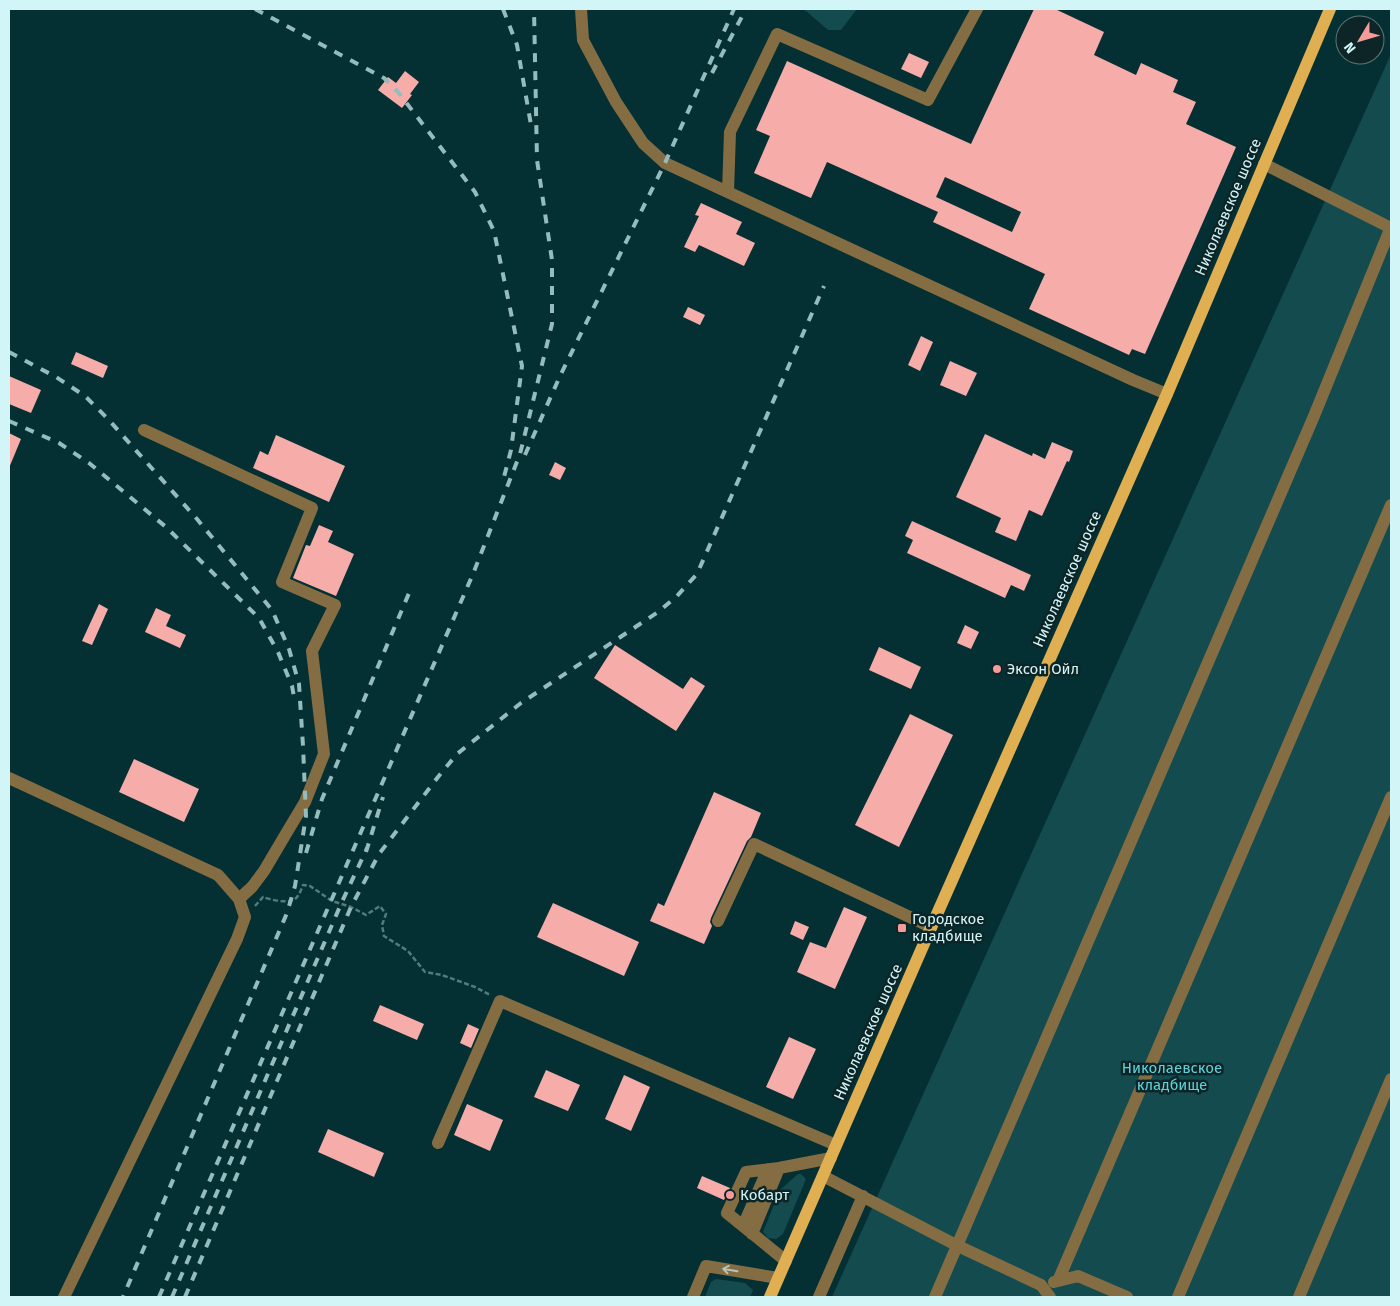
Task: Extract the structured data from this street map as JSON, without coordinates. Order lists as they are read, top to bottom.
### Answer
{
  "streets": {
    "main road": ["Николаевское шоссе"]
  },
  "parks": ["Николаевское кладбище"],
  "places": {
    "other": ["Эксон Ойл", "Кобарт"],
    "transit": ["Городское кладбище"]
  },
  "north": "bottom left"
}
